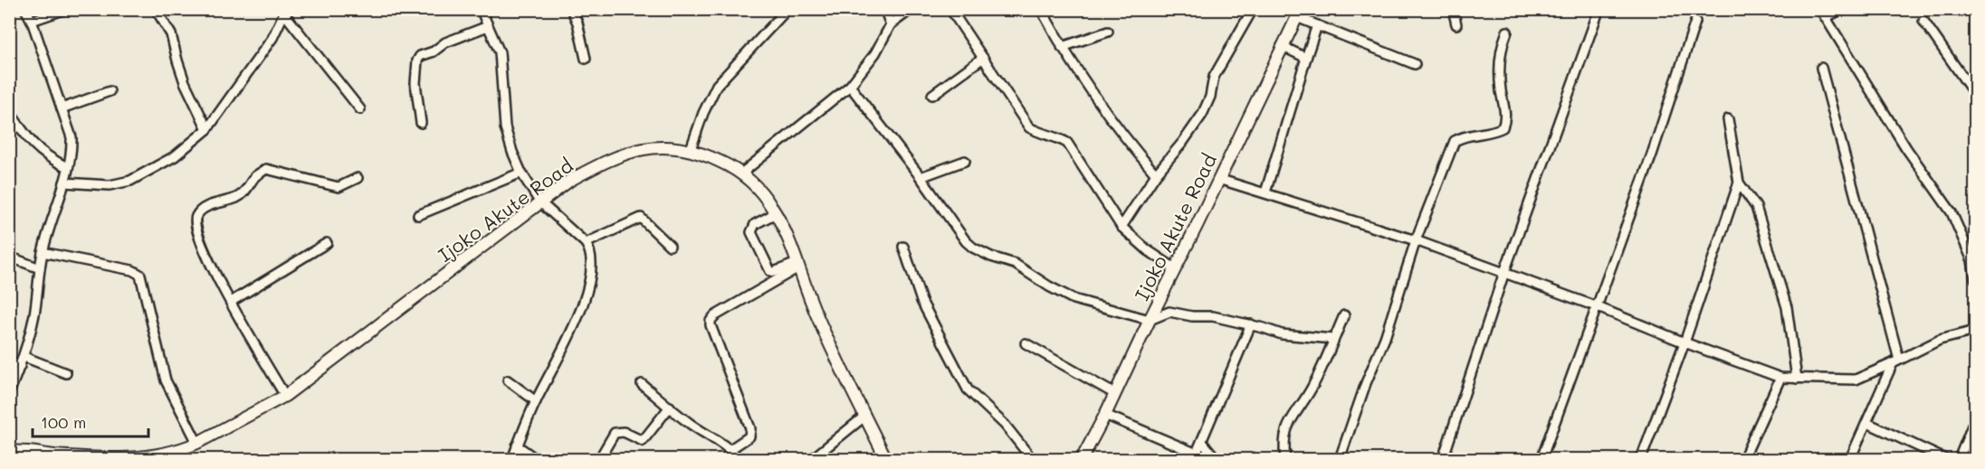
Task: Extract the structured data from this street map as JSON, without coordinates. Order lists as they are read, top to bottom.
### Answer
{
  "streets": {
    "main road": ["Ijoko Akute Road"]
  },
  "scale_bar": "100 m"
}
